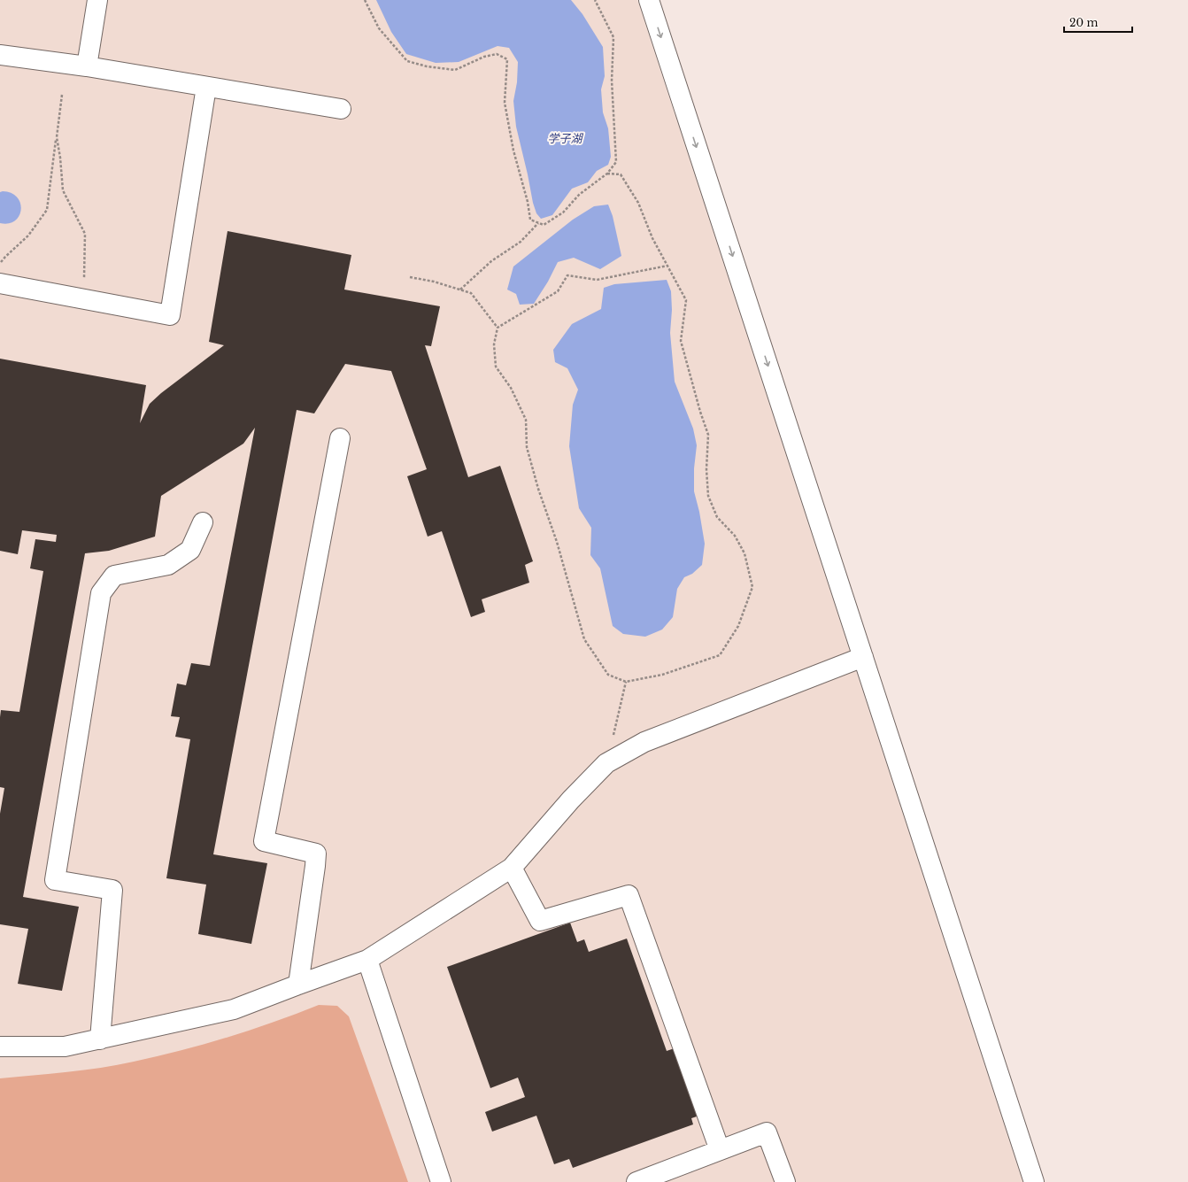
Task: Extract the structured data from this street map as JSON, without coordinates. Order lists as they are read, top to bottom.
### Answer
{
  "water": ["学子湖"],
  "scale_bar": "20 m"
}
